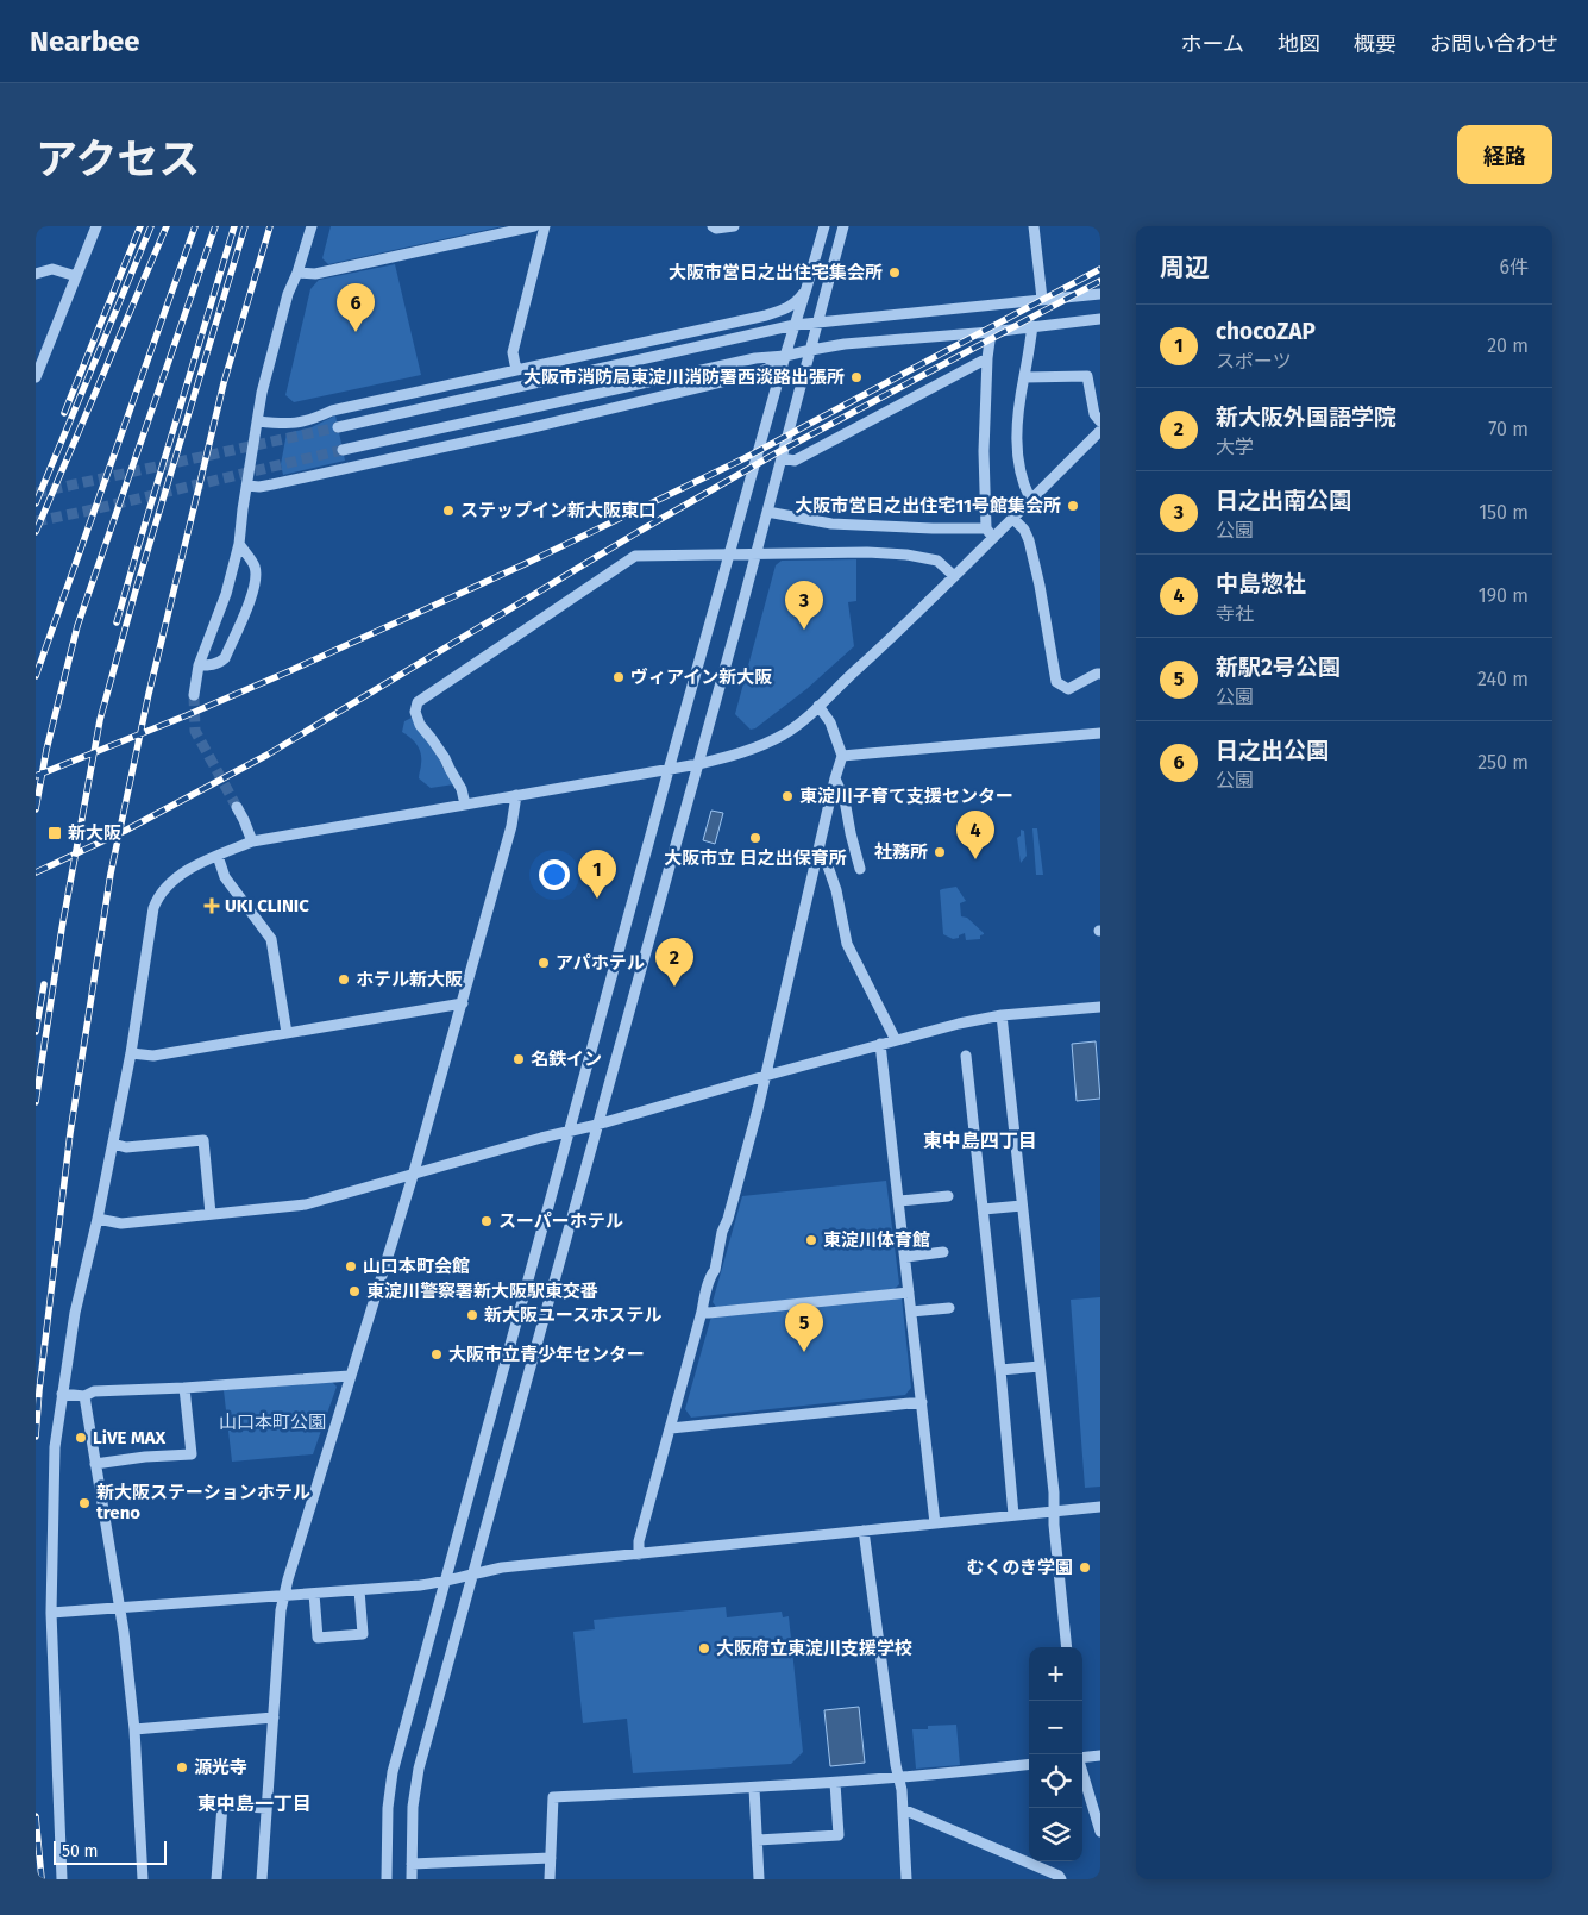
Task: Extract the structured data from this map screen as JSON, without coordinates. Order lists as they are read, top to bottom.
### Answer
{
  "districts": ["東中島四丁目", "東中島一丁目"],
  "parks": ["山口本町公園"],
  "places": {
    "other": [
      "大阪市営日之出住宅集会所",
      "大阪市消防局東淀川消防署西淡路出張所",
      "大阪市営日之出住宅11号館集会所",
      "ステップイン新大阪東口",
      "ヴィアイン新大阪",
      "東淀川子育て支援センター",
      "大阪市立 日之出保育所",
      "社務所",
      "アパホテル",
      "ホテル新大阪",
      "名鉄イン",
      "スーパーホテル",
      "東淀川体育館",
      "山口本町会館",
      "東淀川警察署新大阪駅東交番",
      "新大阪ユースホステル",
      "大阪市立青少年センター",
      "LiVE MAX",
      "新大阪ステーションホテル treno",
      "むくのき学園",
      "大阪府立東淀川支援学校",
      "源光寺"
    ],
    "transit": ["新大阪"],
    "health": ["UKI CLINIC"]
  },
  "scale_bar": "50 m",
  "page": {
    "header": "Nearbee",
    "nav": [
      "ホーム",
      "地図",
      "概要",
      "お問い合わせ"
    ],
    "title": "アクセス",
    "buttons": "経路",
    "heading": ["周辺", "6件"],
    "pins": [
      "6",
      "3",
      "4",
      "1",
      "2",
      "5"
    ],
    "list": [
      {
        "mark": "1",
        "name": "chocoZAP",
        "note": "スポーツ",
        "value": "20 m"
      },
      {
        "mark": "2",
        "name": "新大阪外国語学院",
        "note": "大学",
        "value": "70 m"
      },
      {
        "mark": "3",
        "name": "日之出南公園",
        "note": "公園",
        "value": "150 m"
      },
      {
        "mark": "4",
        "name": "中島惣社",
        "note": "寺社",
        "value": "190 m"
      },
      {
        "mark": "5",
        "name": "新駅2号公園",
        "note": "公園",
        "value": "240 m"
      },
      {
        "mark": "6",
        "name": "日之出公園",
        "note": "公園",
        "value": "250 m"
      }
    ],
    "map_buttons": ["+", "−"],
    "scale": "50 m"
  }
}
